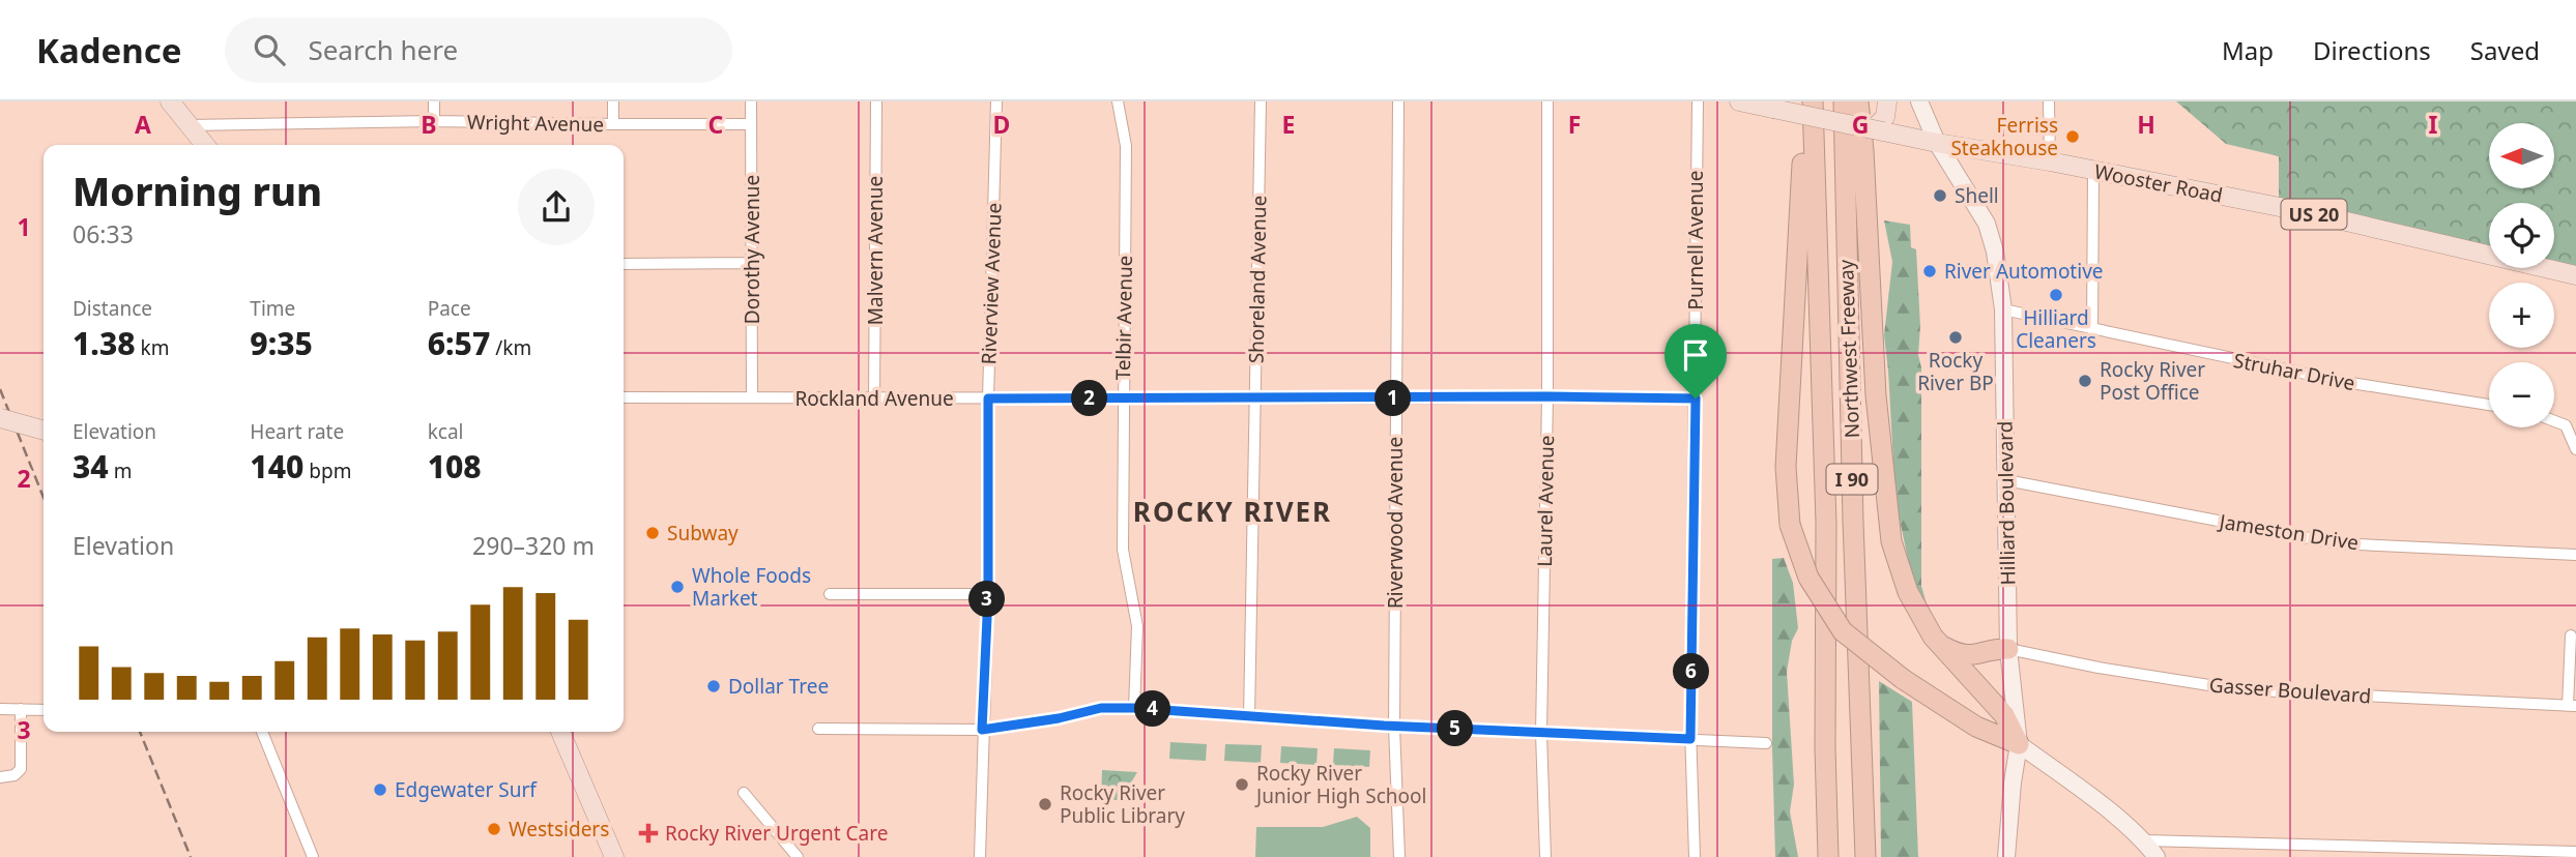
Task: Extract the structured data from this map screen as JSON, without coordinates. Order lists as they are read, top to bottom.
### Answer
{
  "streets": {
    "highway": ["Northwest Freeway", "I 90"],
    "main road": ["Wooster Road", "US 20", "Hilliard Boulevard"],
    "street": [
      "Wright Avenue",
      "Purnell Avenue",
      "Dorothy Avenue",
      "Malvern Avenue",
      "Shoreland Avenue",
      "Riverview Avenue",
      "Telbir Avenue",
      "Struhar Drive",
      "Rockland Avenue",
      "Laurel Avenue",
      "Riverwood Avenue",
      "Jameston Drive",
      "Gasser Boulevard"
    ]
  },
  "crossings": [
    ["Wright Avenue", "Dorothy Avenue"],
    ["Wooster Road", "Hilliard Boulevard"],
    ["Purnell Avenue", "Rockland Avenue"],
    ["Dorothy Avenue", "Rockland Avenue"],
    ["Malvern Avenue", "Rockland Avenue"],
    ["Shoreland Avenue", "Rockland Avenue"],
    ["Riverview Avenue", "Rockland Avenue"],
    ["Telbir Avenue", "Rockland Avenue"],
    ["Struhar Drive", "Hilliard Boulevard"],
    ["Rockland Avenue", "Laurel Avenue"],
    ["Rockland Avenue", "Riverwood Avenue"],
    ["Hilliard Boulevard", "Jameston Drive"],
    ["Hilliard Boulevard", "Gasser Boulevard"]
  ],
  "districts": ["ROCKY RIVER"],
  "places": {
    "other": [
      "Ferriss Steakhouse",
      "Shell",
      "River Automotive",
      "Hilliard Cleaners",
      "Rocky River BP",
      "Rocky River Post Office",
      "Subway",
      "Whole Foods Market",
      "Dollar Tree",
      "Rocky River Junior High School",
      "Edgewater Surf",
      "Rocky River Public Library",
      "Westsiders"
    ],
    "health": ["Rocky River Urgent Care"]
  },
  "north": "left",
  "page": {
    "header": "Kadence",
    "search": "Search here",
    "nav": ["Map", "Directions", "Saved"],
    "map_buttons": ["+", "−"],
    "heading": ["Morning run", "06:33"],
    "stats": [
      ["Distance", "1.38 km"],
      ["Time", "9:35"],
      ["Pace", "6:57 /km"],
      ["Elevation", "34 m"],
      ["Heart rate", "140 bpm"],
      ["kcal", "108"]
    ],
    "pins": [
      "1",
      "2",
      "3",
      "6",
      "4",
      "5"
    ],
    "chart": ["Elevation", "290–320 m"]
  },
  "grid": {
    "columns": [
      "A",
      "B",
      "C",
      "D",
      "E",
      "F",
      "G",
      "H",
      "I"
    ],
    "rows": ["1", "2", "3"]
  }
}
